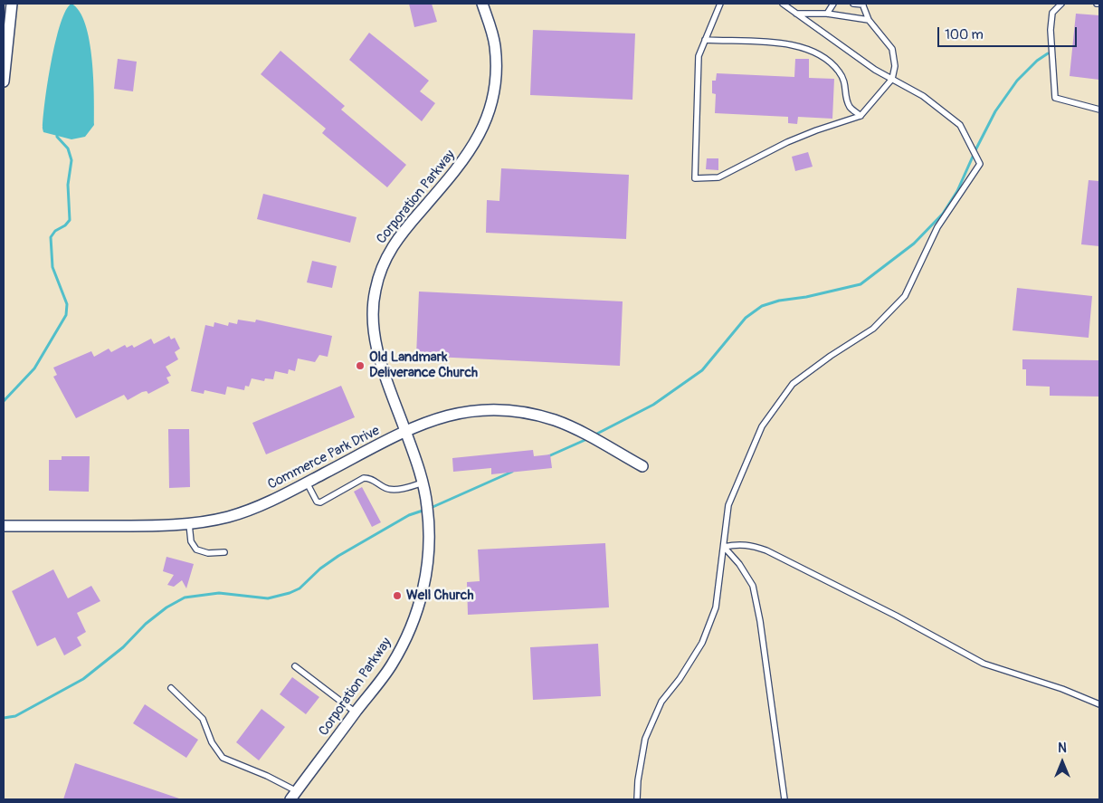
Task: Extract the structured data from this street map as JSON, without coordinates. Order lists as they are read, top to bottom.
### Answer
{
  "streets": {
    "street": ["Corporation Parkway", "Commerce Park Drive"]
  },
  "crossings": [
    ["Corporation Parkway", "Commerce Park Drive"]
  ],
  "places": ["Old Landmark Deliverance Church", "Well Church"],
  "scale_bar": "100 m",
  "north": "top"
}
